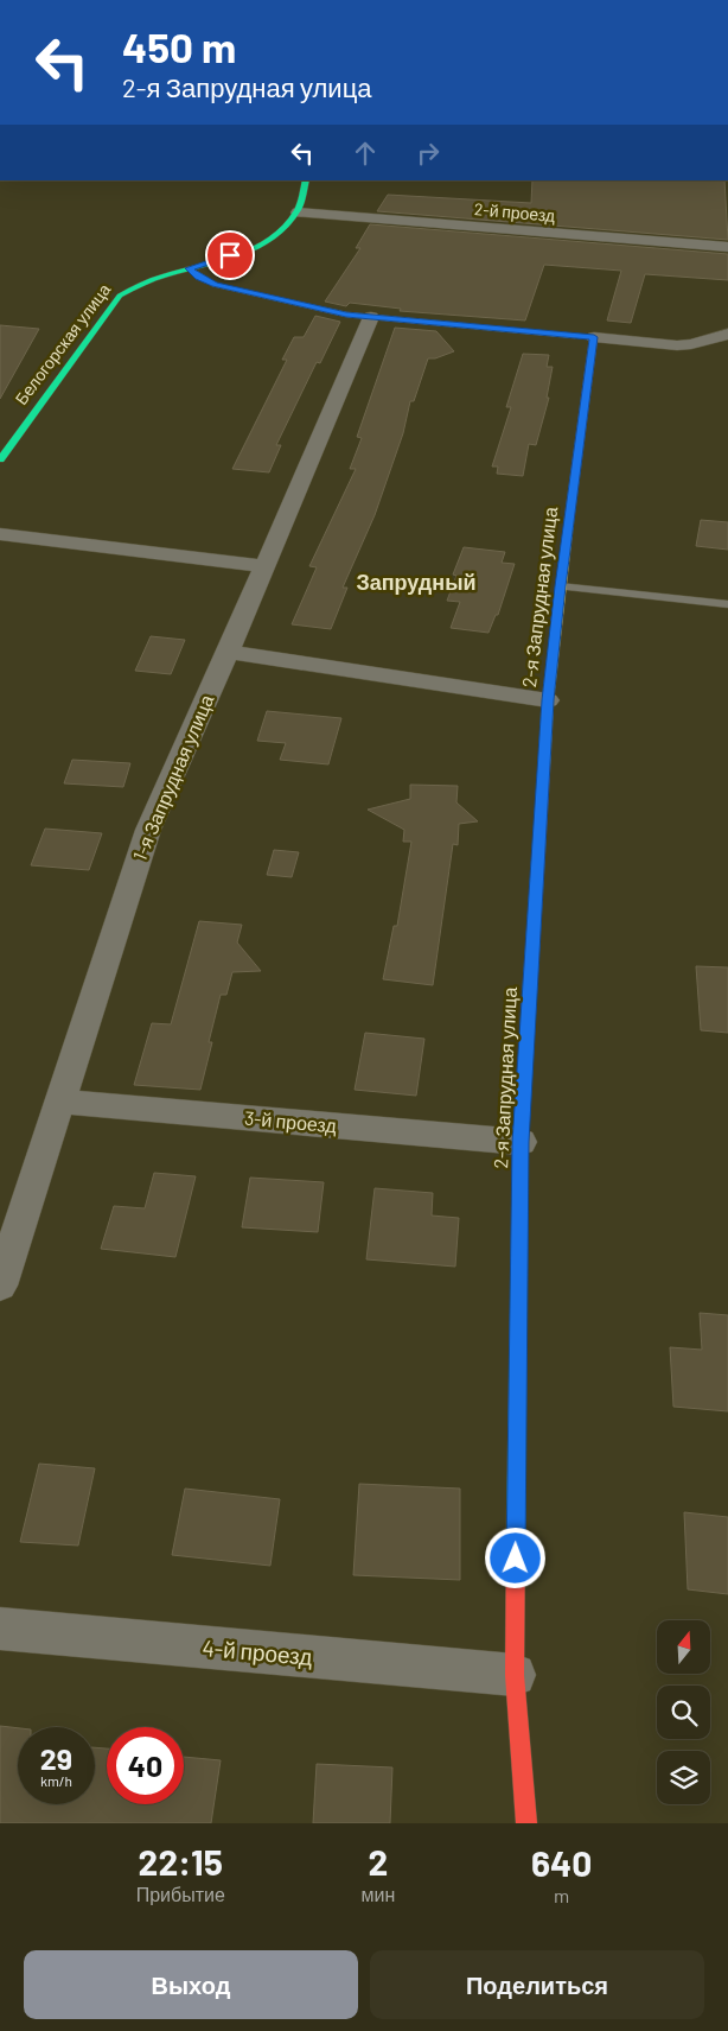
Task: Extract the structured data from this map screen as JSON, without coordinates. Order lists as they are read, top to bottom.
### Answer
{
  "streets": {
    "street": [
      "2-й проезд",
      "Белогорская улица",
      "2-я Запрудная улица",
      "1-я Запрудная улица",
      "3-й проезд",
      "4-й проезд"
    ]
  },
  "crossings": [
    ["2-й проезд", "Белогорская улица"],
    ["2-я Запрудная улица", "3-й проезд"],
    ["2-я Запрудная улица", "4-й проезд"],
    ["1-я Запрудная улица", "3-й проезд"]
  ],
  "districts": ["Запрудный"],
  "north": "top",
  "page": {
    "turn": ["450 m", "2-я Запрудная улица"],
    "speed": "29 km/h",
    "limit": "40",
    "eta": [
      "22:15",
      "Прибытие",
      "2",
      "мин",
      "640",
      "m"
    ],
    "buttons": ["Выход", "Поделиться"]
  }
}
